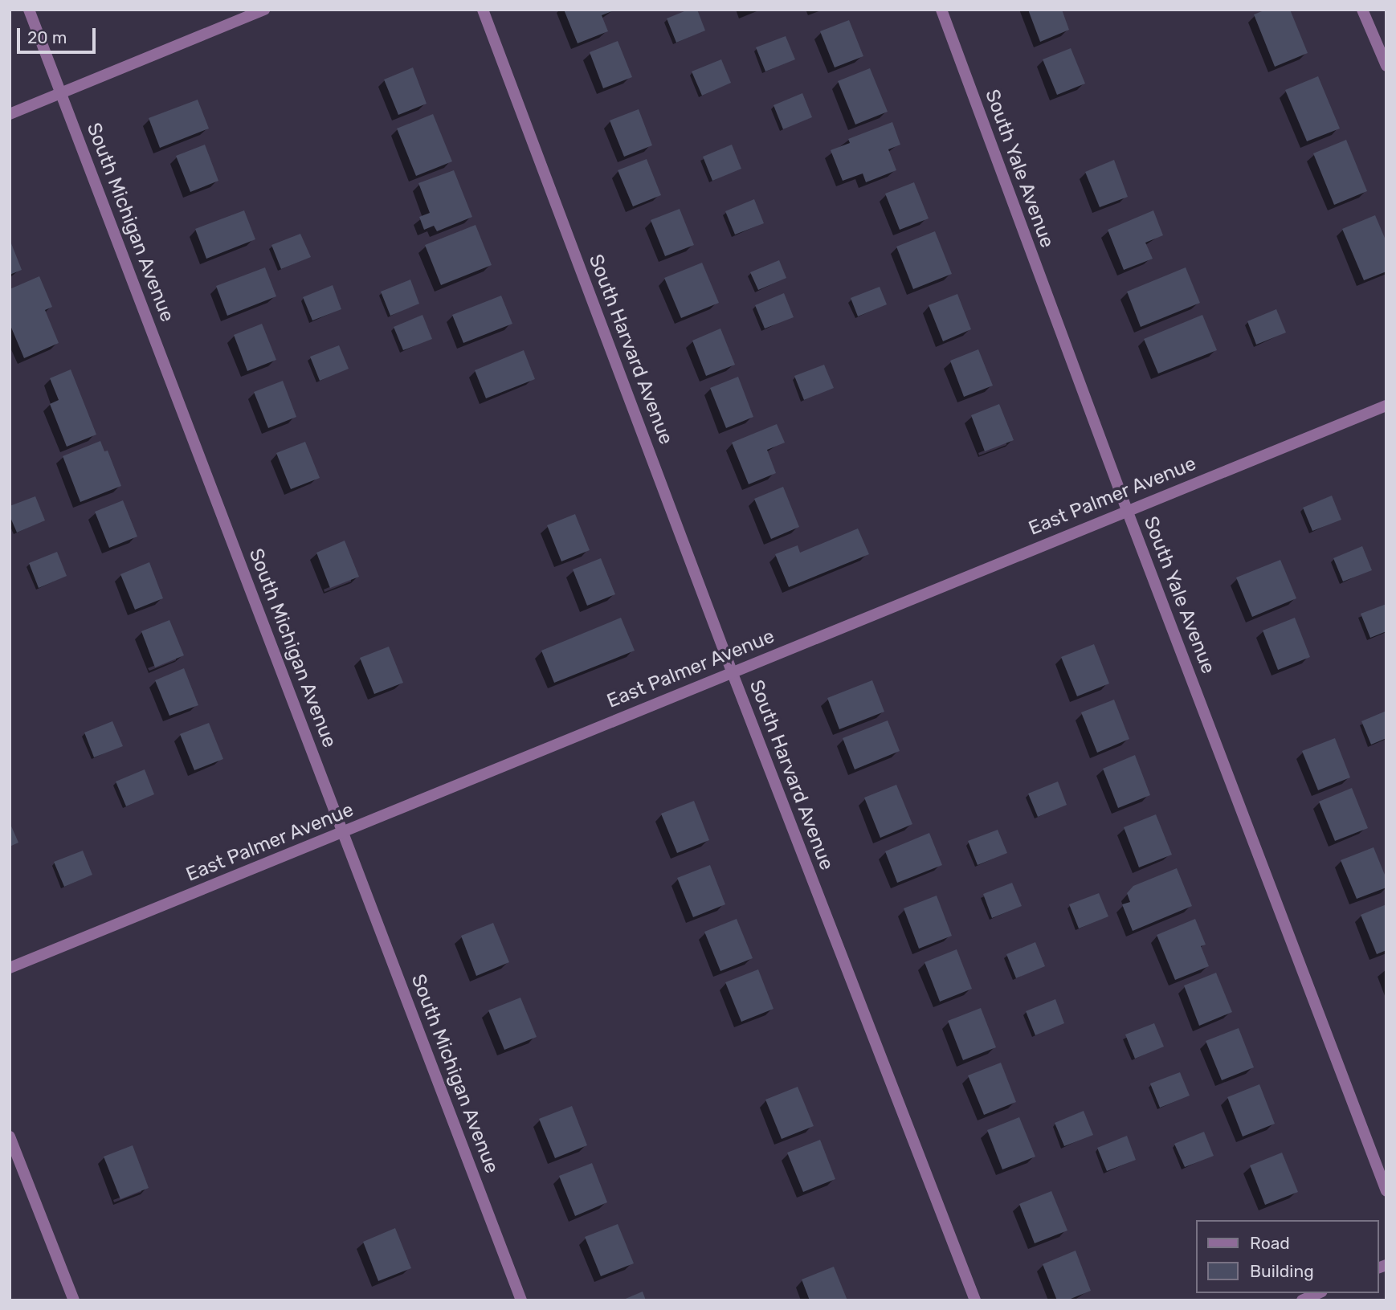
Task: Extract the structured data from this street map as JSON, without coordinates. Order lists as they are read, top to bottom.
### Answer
{
  "streets": {
    "street": [
      "South Yale Avenue",
      "South Michigan Avenue",
      "South Harvard Avenue",
      "East Palmer Avenue"
    ]
  },
  "crossings": [
    ["South Yale Avenue", "East Palmer Avenue"],
    ["South Michigan Avenue", "East Palmer Avenue"],
    ["South Harvard Avenue", "East Palmer Avenue"]
  ],
  "legend": ["Road", "Building"],
  "scale_bar": "20 m"
}
